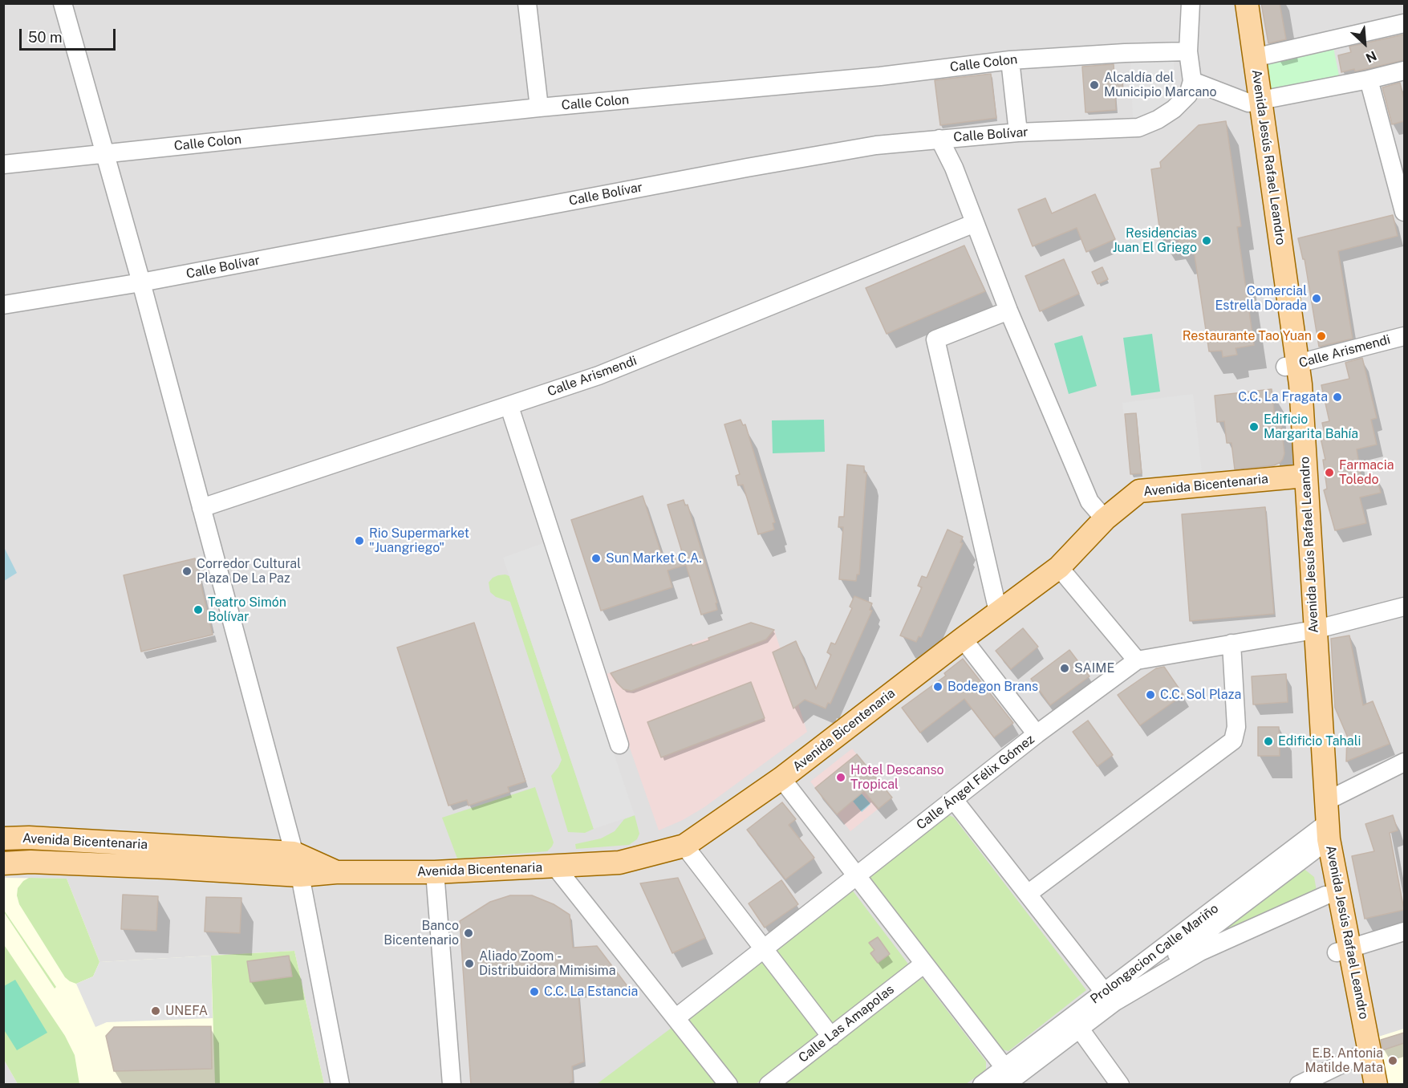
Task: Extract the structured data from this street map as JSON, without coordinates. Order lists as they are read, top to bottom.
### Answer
{
  "streets": {
    "main road": ["Avenida Jesús Rafael Leandro", "Avenida Bicentenaria"],
    "street": [
      "Calle Colon",
      "Calle Bolívar",
      "Calle Arismendi",
      "Calle Ángel Félix Gómez",
      "Prolongacion Calle Mariño",
      "Calle Las Amapolas"
    ]
  },
  "crossings": [
    ["Avenida Jesús Rafael Leandro", "Calle Arismendi"],
    ["Avenida Jesús Rafael Leandro", "Avenida Bicentenaria"],
    ["Avenida Jesús Rafael Leandro", "Calle Ángel Félix Gómez"],
    ["Avenida Jesús Rafael Leandro", "Prolongacion Calle Mariño"]
  ],
  "places": [
    "Alcaldía del Municipio Marcano",
    "Residencias Juan El Griego",
    "Comercial Estrella Dorada",
    "Restaurante Tao Yuan",
    "C.C. La Fragata",
    "Edificio Margarita Bahía",
    "Farmacia Toledo",
    "Rio Supermarket \"Juangriego\"",
    "Sun Market C.A.",
    "Corredor Cultural Plaza De La Paz",
    "Teatro Simón Bolívar",
    "SAIME",
    "Bodegon Brans",
    "C.C. Sol Plaza",
    "Edificio Tahali",
    "Hotel Descanso Tropical",
    "Banco Bicentenario",
    "Aliado Zoom - Distribuidora Mimisima",
    "C.C. La Estancia",
    "UNEFA",
    "E.B. Antonia Matilde Mata"
  ],
  "scale_bar": "50 m",
  "north": "bottom right"
}
